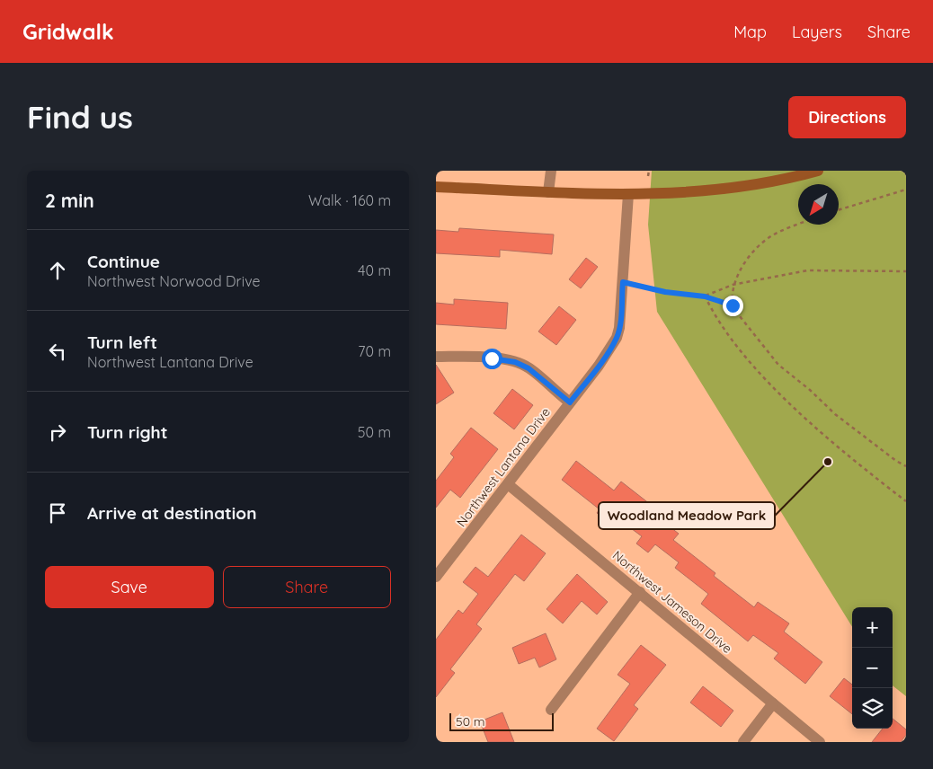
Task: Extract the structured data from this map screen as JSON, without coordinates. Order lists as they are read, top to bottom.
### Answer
{
  "streets": {
    "street": ["Northwest Lantana Drive", "Northwest Jameson Drive"]
  },
  "crossings": [
    ["Northwest Lantana Drive", "Northwest Jameson Drive"]
  ],
  "places": ["Woodland Meadow Park"],
  "scale_bar": "50 m",
  "north": "bottom left",
  "page": {
    "header": "Gridwalk",
    "nav": ["Map", "Layers", "Share"],
    "buttons": [
      "Directions",
      ["Save", "Share"]
    ],
    "title": "Find us",
    "heading": ["2 min", "Walk · 160 m"],
    "list": [
      ["Continue", "Northwest Norwood Drive", "40 m"],
      ["Turn left", "Northwest Lantana Drive", "70 m"],
      ["Turn right", "50 m"],
      "Arrive at destination"
    ],
    "map_buttons": ["+", "−"],
    "scale": "50 m"
  }
}
